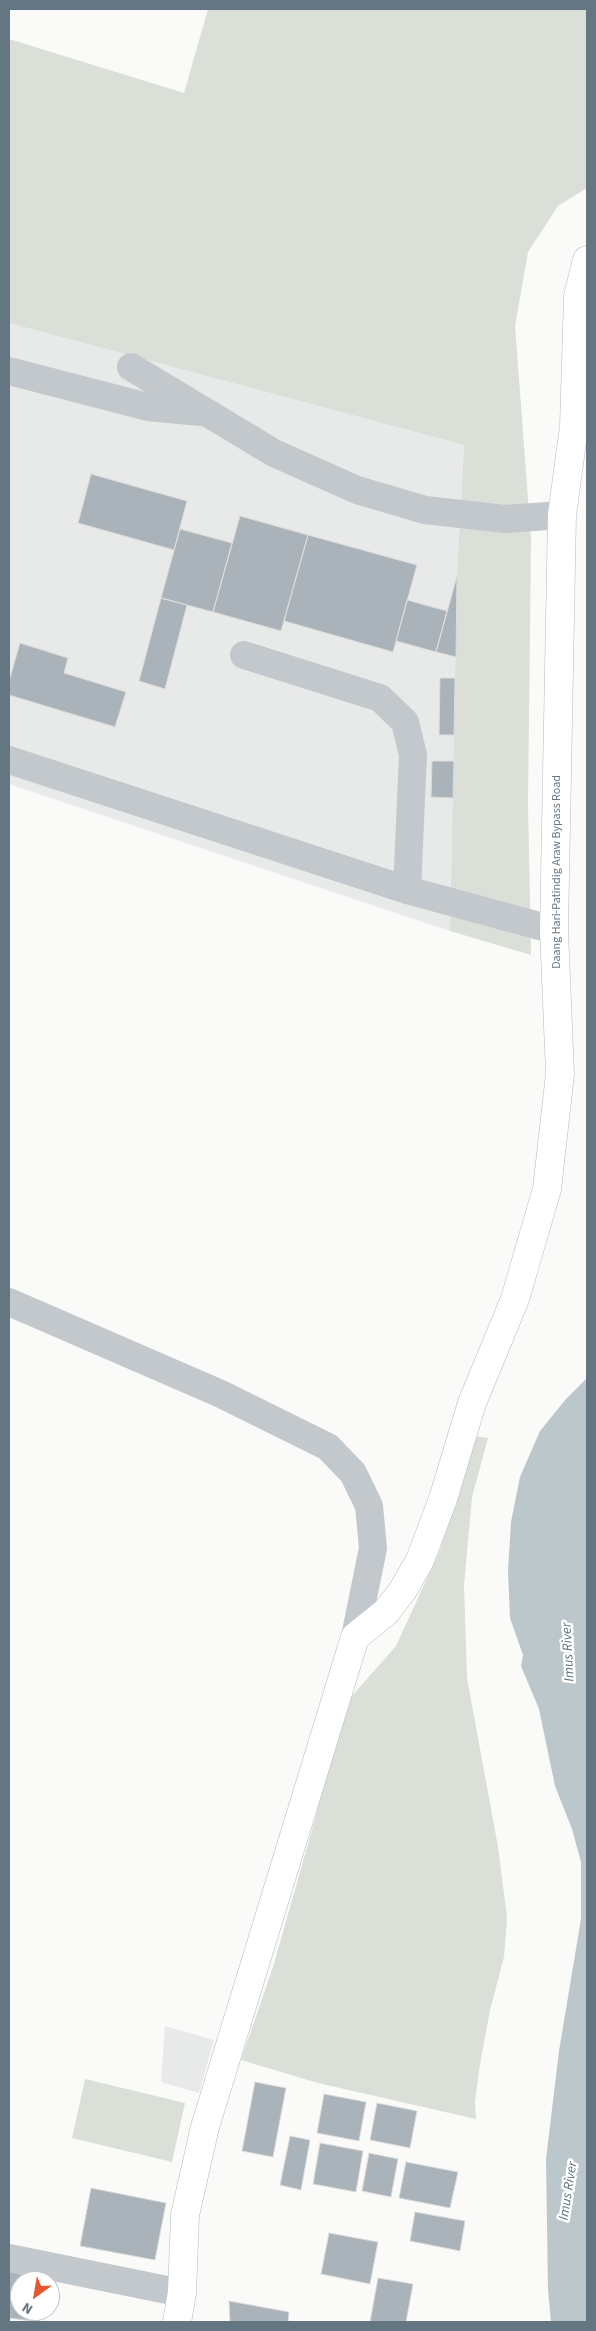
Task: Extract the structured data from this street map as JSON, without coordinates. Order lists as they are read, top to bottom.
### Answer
{
  "streets": {
    "main road": ["Daang Hari-Patindig Araw Bypass Road"]
  },
  "water": ["Imus River"],
  "north": "bottom left"
}
